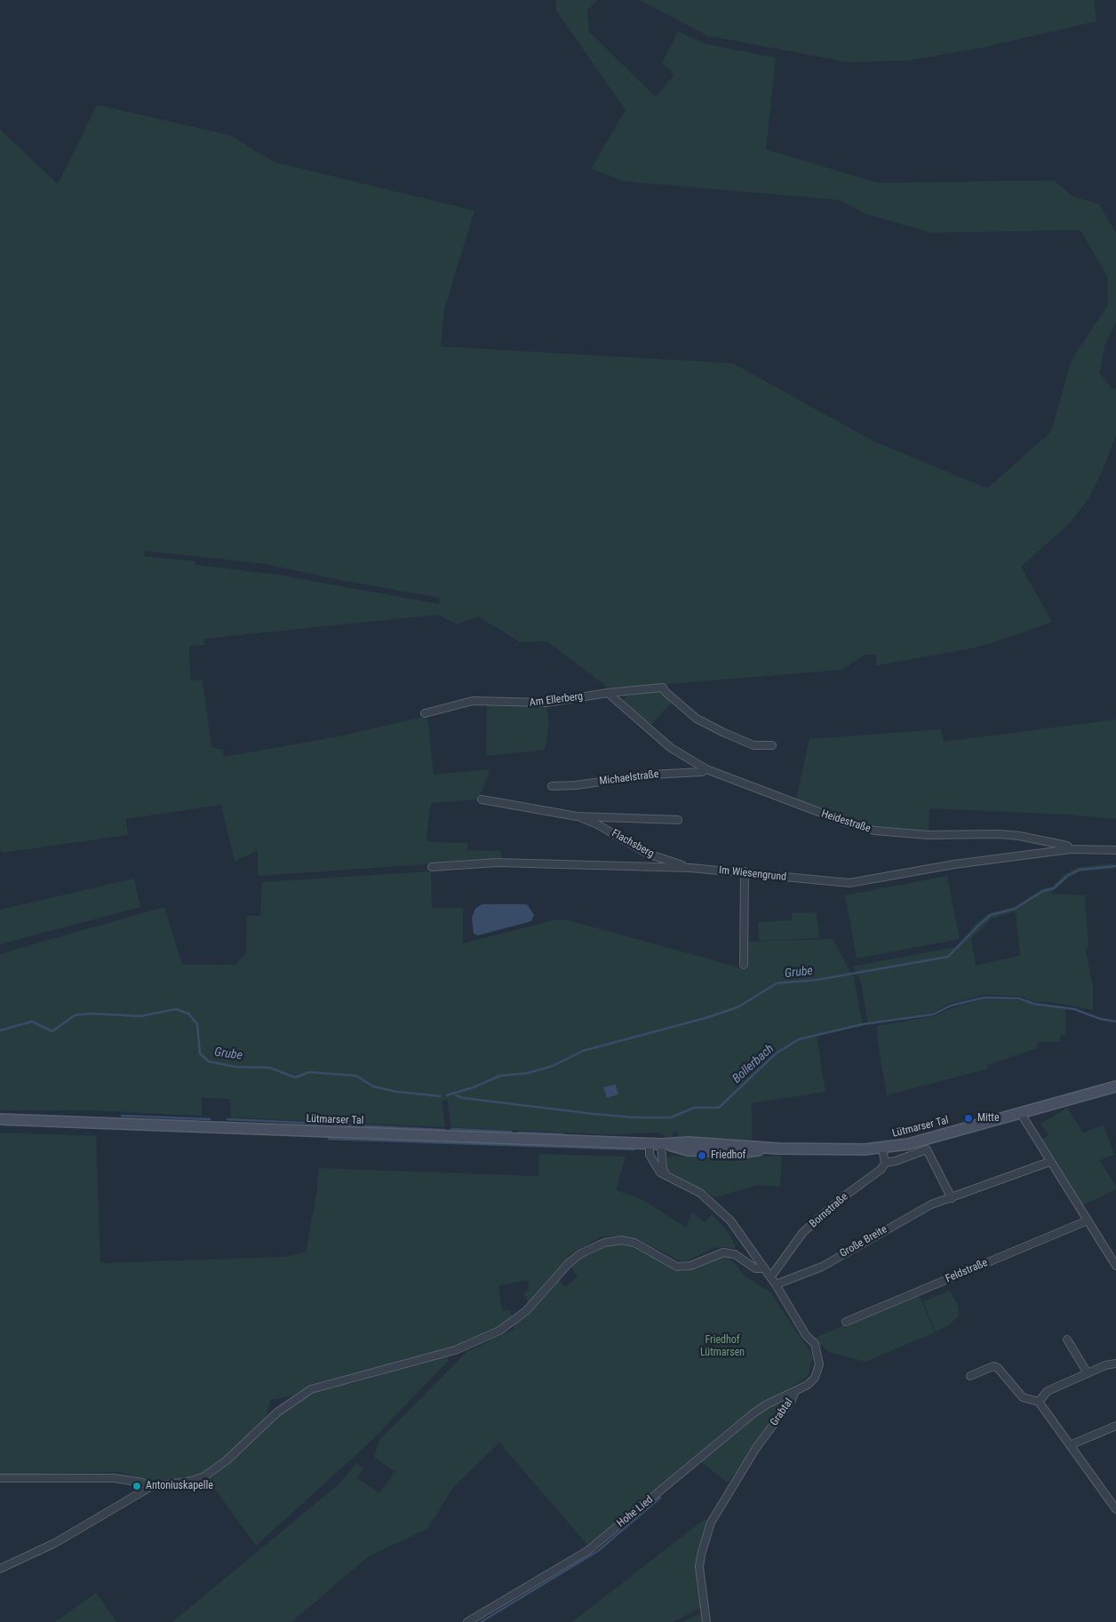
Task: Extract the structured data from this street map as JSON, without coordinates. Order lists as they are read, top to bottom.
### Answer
{
  "streets": {
    "main road": ["Lütmarser Tal"],
    "street": [
      "Am Ellerberg",
      "Michaelstraße",
      "Heidestraße",
      "Flachsberg",
      "Im Wiesengrund",
      "Bornstraße",
      "Große Breite",
      "Feldstraße",
      "Grabtal",
      "Hohe Lied"
    ]
  },
  "crossings": [
    ["Am Ellerberg", "Heidestraße"],
    ["Michaelstraße", "Heidestraße"],
    ["Heidestraße", "Im Wiesengrund"],
    ["Flachsberg", "Im Wiesengrund"],
    ["Lütmarser Tal", "Grabtal"],
    ["Bornstraße", "Grabtal"],
    ["Große Breite", "Grabtal"],
    ["Grabtal", "Hohe Lied"]
  ],
  "water": ["Grube", "Bollerbach"],
  "parks": ["Friedhof Lütmarsen"],
  "places": ["Mitte", "Friedhof", "Antoniuskapelle"]
}
